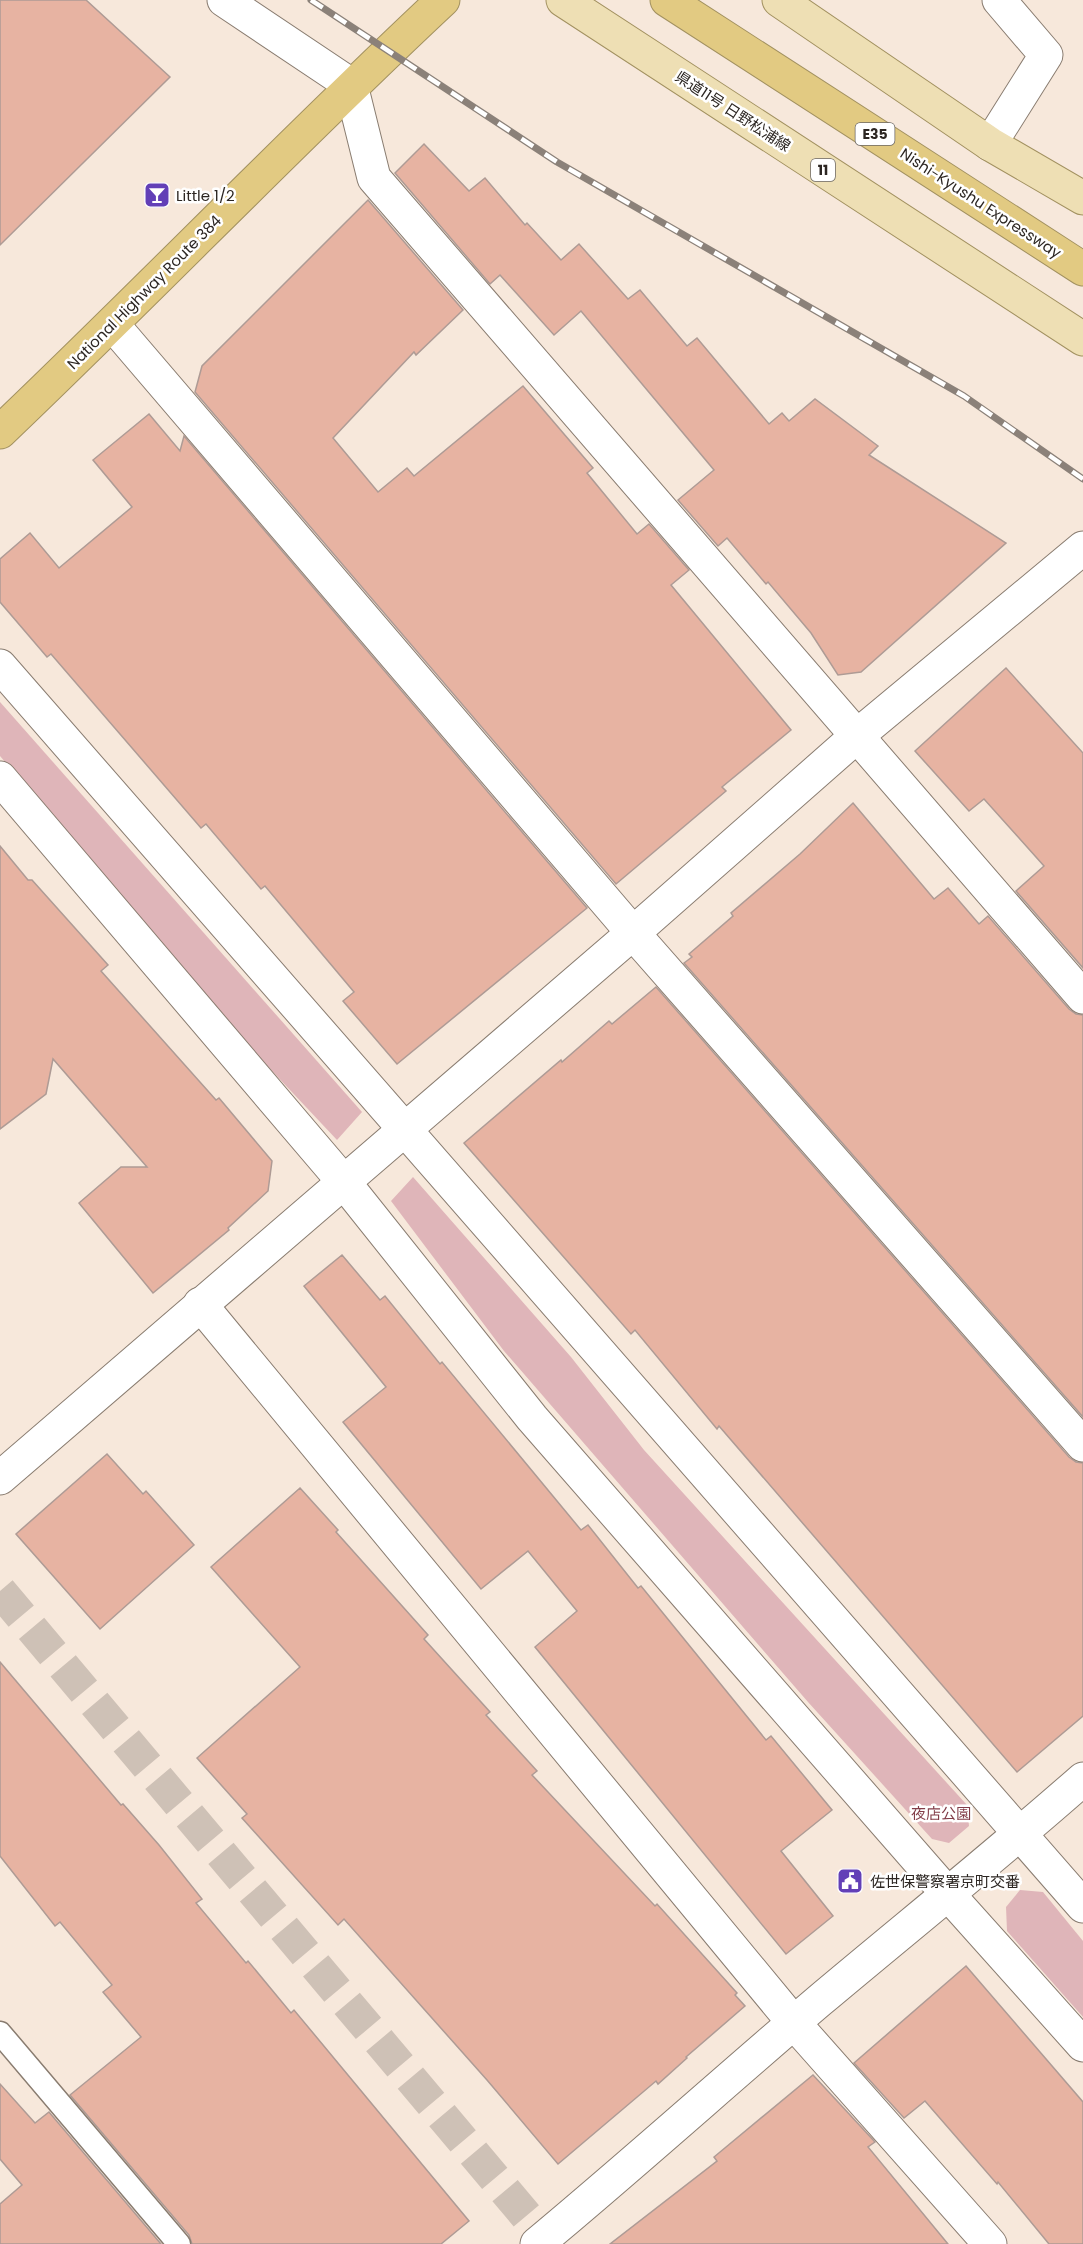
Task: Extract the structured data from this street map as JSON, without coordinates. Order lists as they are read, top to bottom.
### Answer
{
  "streets": {
    "highway": ["E35", "Nishi-Kyushu Expressway", "National Highway Route 384"],
    "main road": ["県道11号 日野松浦線", "11"]
  },
  "parks": ["夜店公園"],
  "places": {
    "bar": ["Little 1/2"],
    "public building": ["佐世保警察署京町交番"]
  }
}
